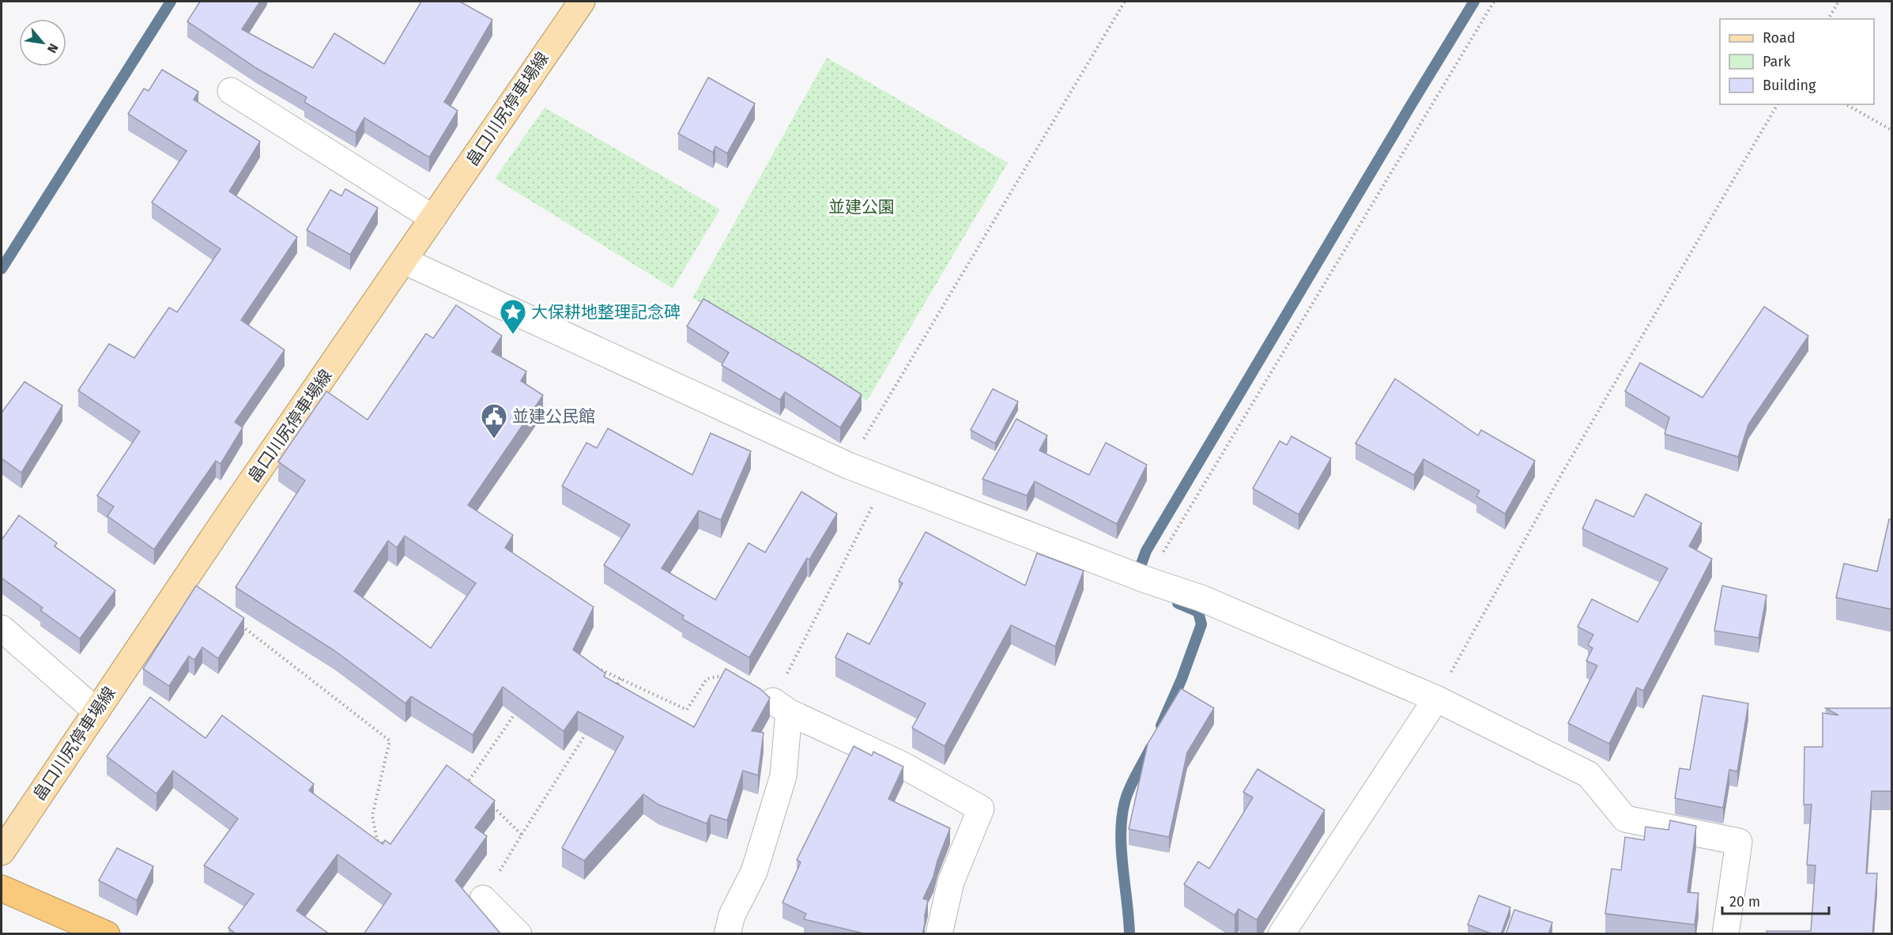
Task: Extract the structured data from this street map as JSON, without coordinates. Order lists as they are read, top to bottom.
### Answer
{
  "streets": {
    "main road": ["畠口川尻停車場線"]
  },
  "parks": ["並建公園"],
  "places": {
    "place": ["大保耕地整理記念碑"],
    "public building": ["並建公民館"]
  },
  "legend": ["Road", "Park", "Building"],
  "scale_bar": "20 m",
  "north": "bottom right"
}
